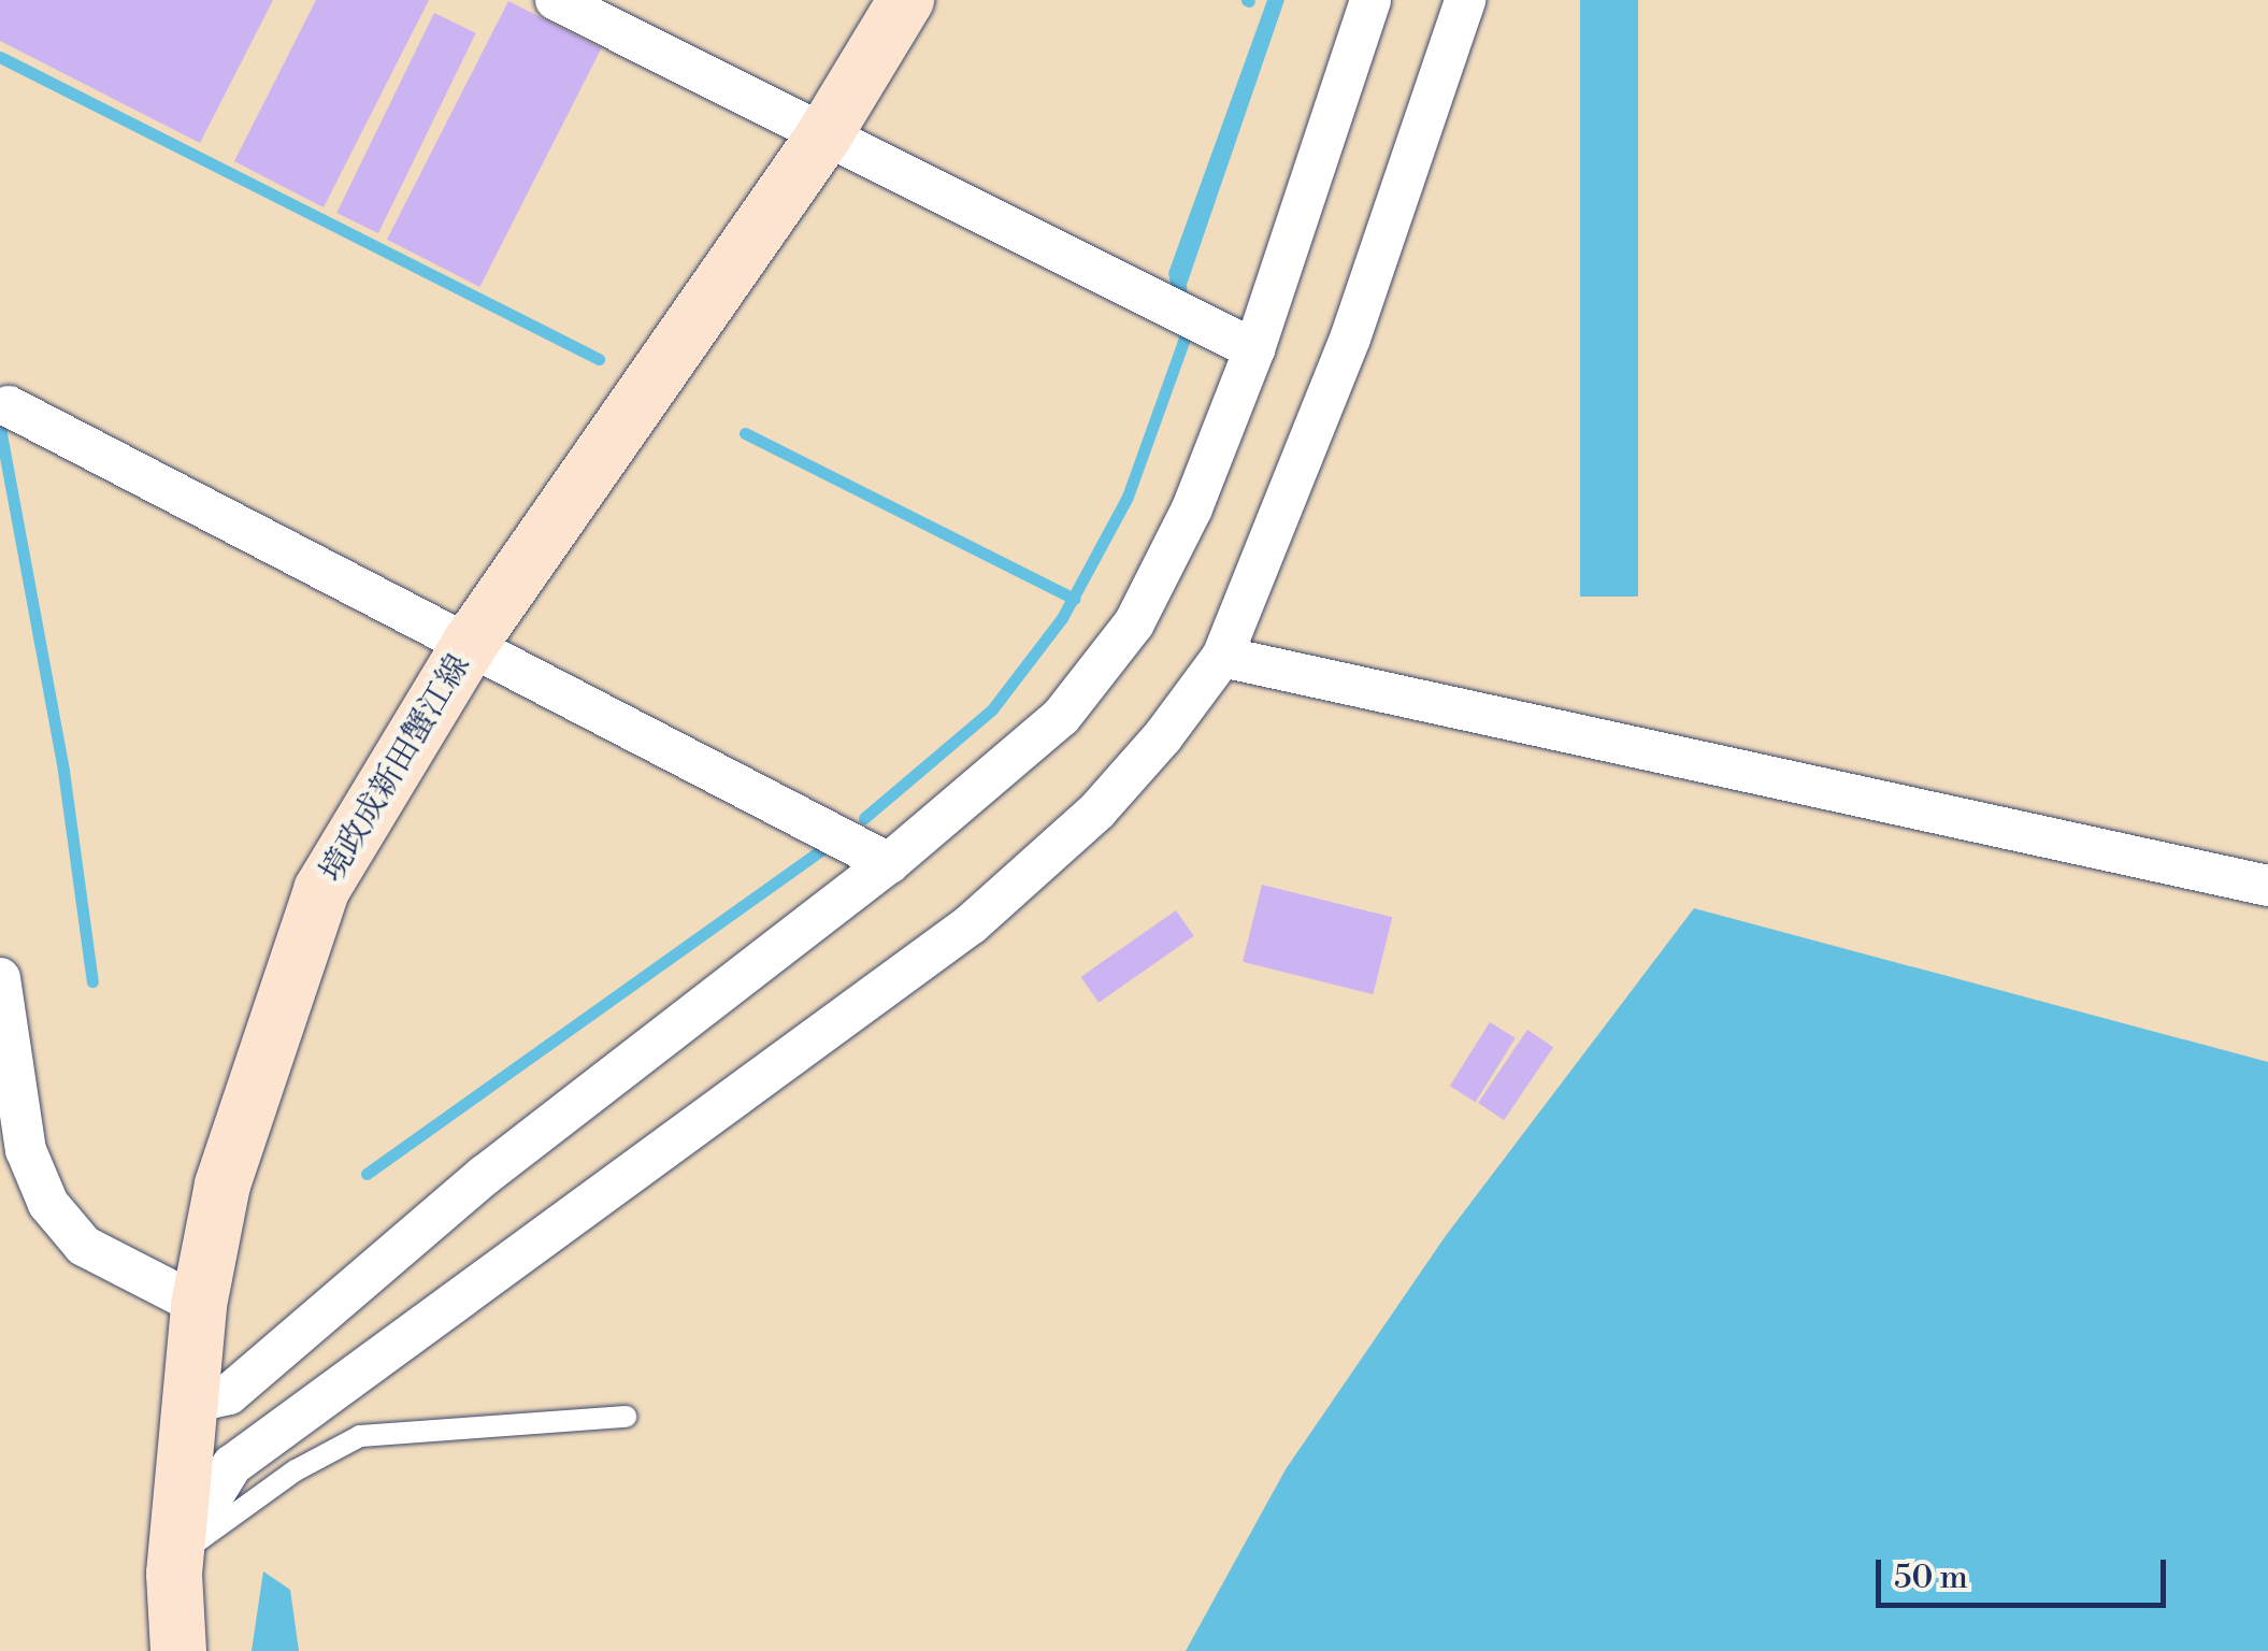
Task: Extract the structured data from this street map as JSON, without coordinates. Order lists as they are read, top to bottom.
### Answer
{
  "streets": {
    "main road": ["境政成新田蟹江線"]
  },
  "scale_bar": "50 m"
}
